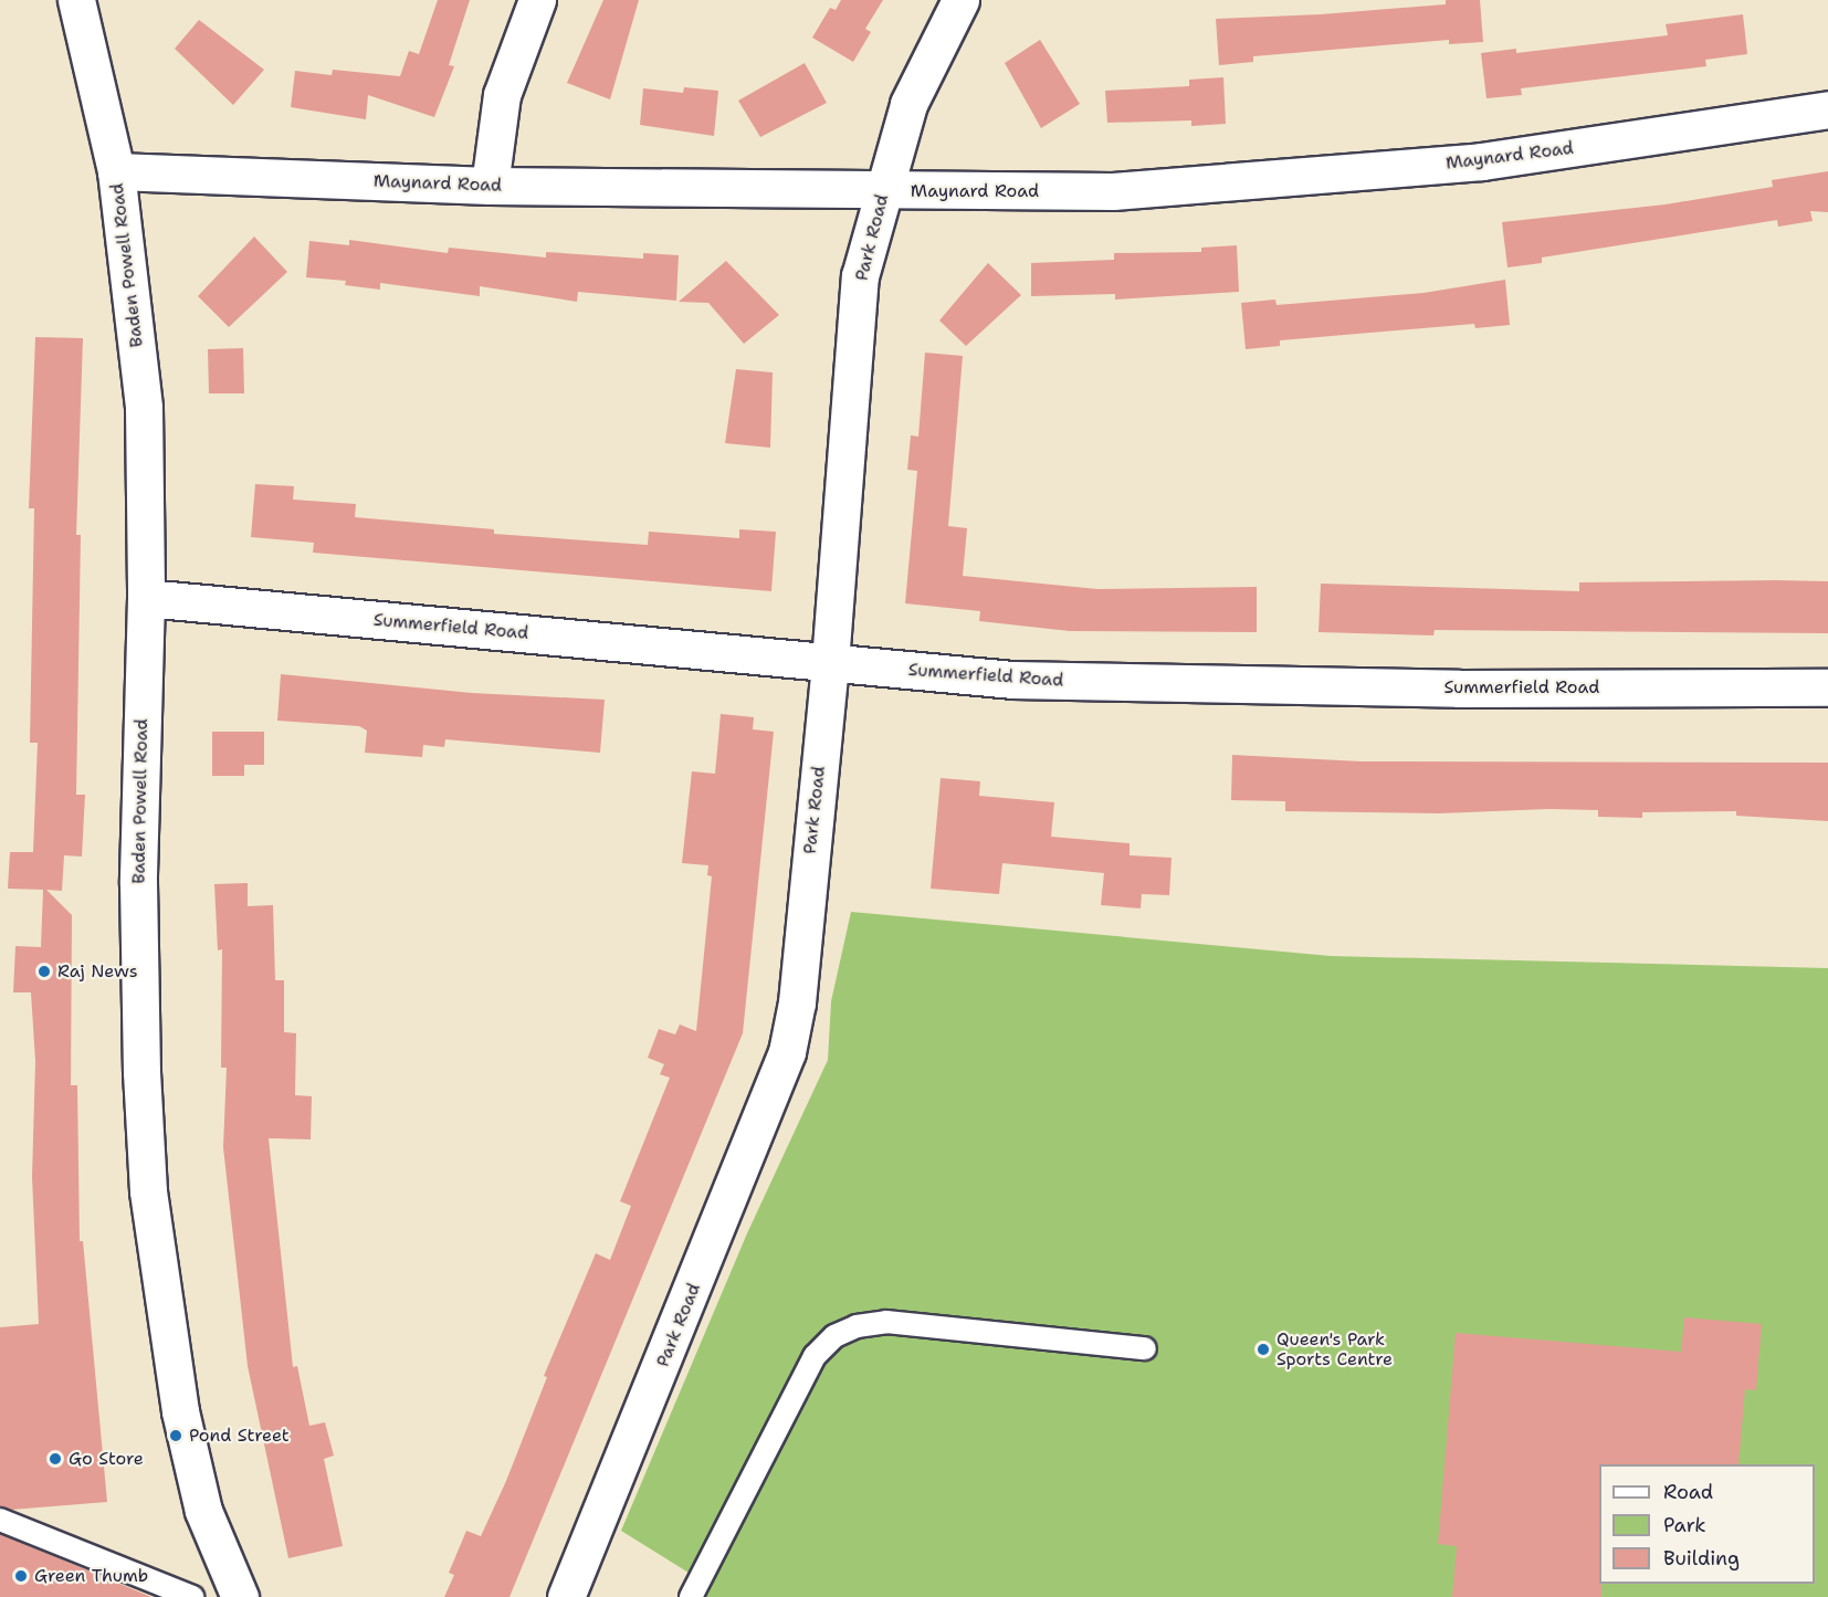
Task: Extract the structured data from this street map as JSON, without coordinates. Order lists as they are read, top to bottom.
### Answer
{
  "streets": {
    "street": [
      "Maynard Road",
      "Park Road",
      "Baden Powell Road",
      "Summerfield Road"
    ]
  },
  "crossings": [
    ["Maynard Road", "Park Road"],
    ["Maynard Road", "Baden Powell Road"],
    ["Park Road", "Summerfield Road"],
    ["Baden Powell Road", "Summerfield Road"]
  ],
  "places": [
    "Raj News",
    "Queen's Park Sports Centre",
    "Pond Street",
    "Go Store",
    "Green Thumb"
  ],
  "legend": ["Road", "Park", "Building"]
}
